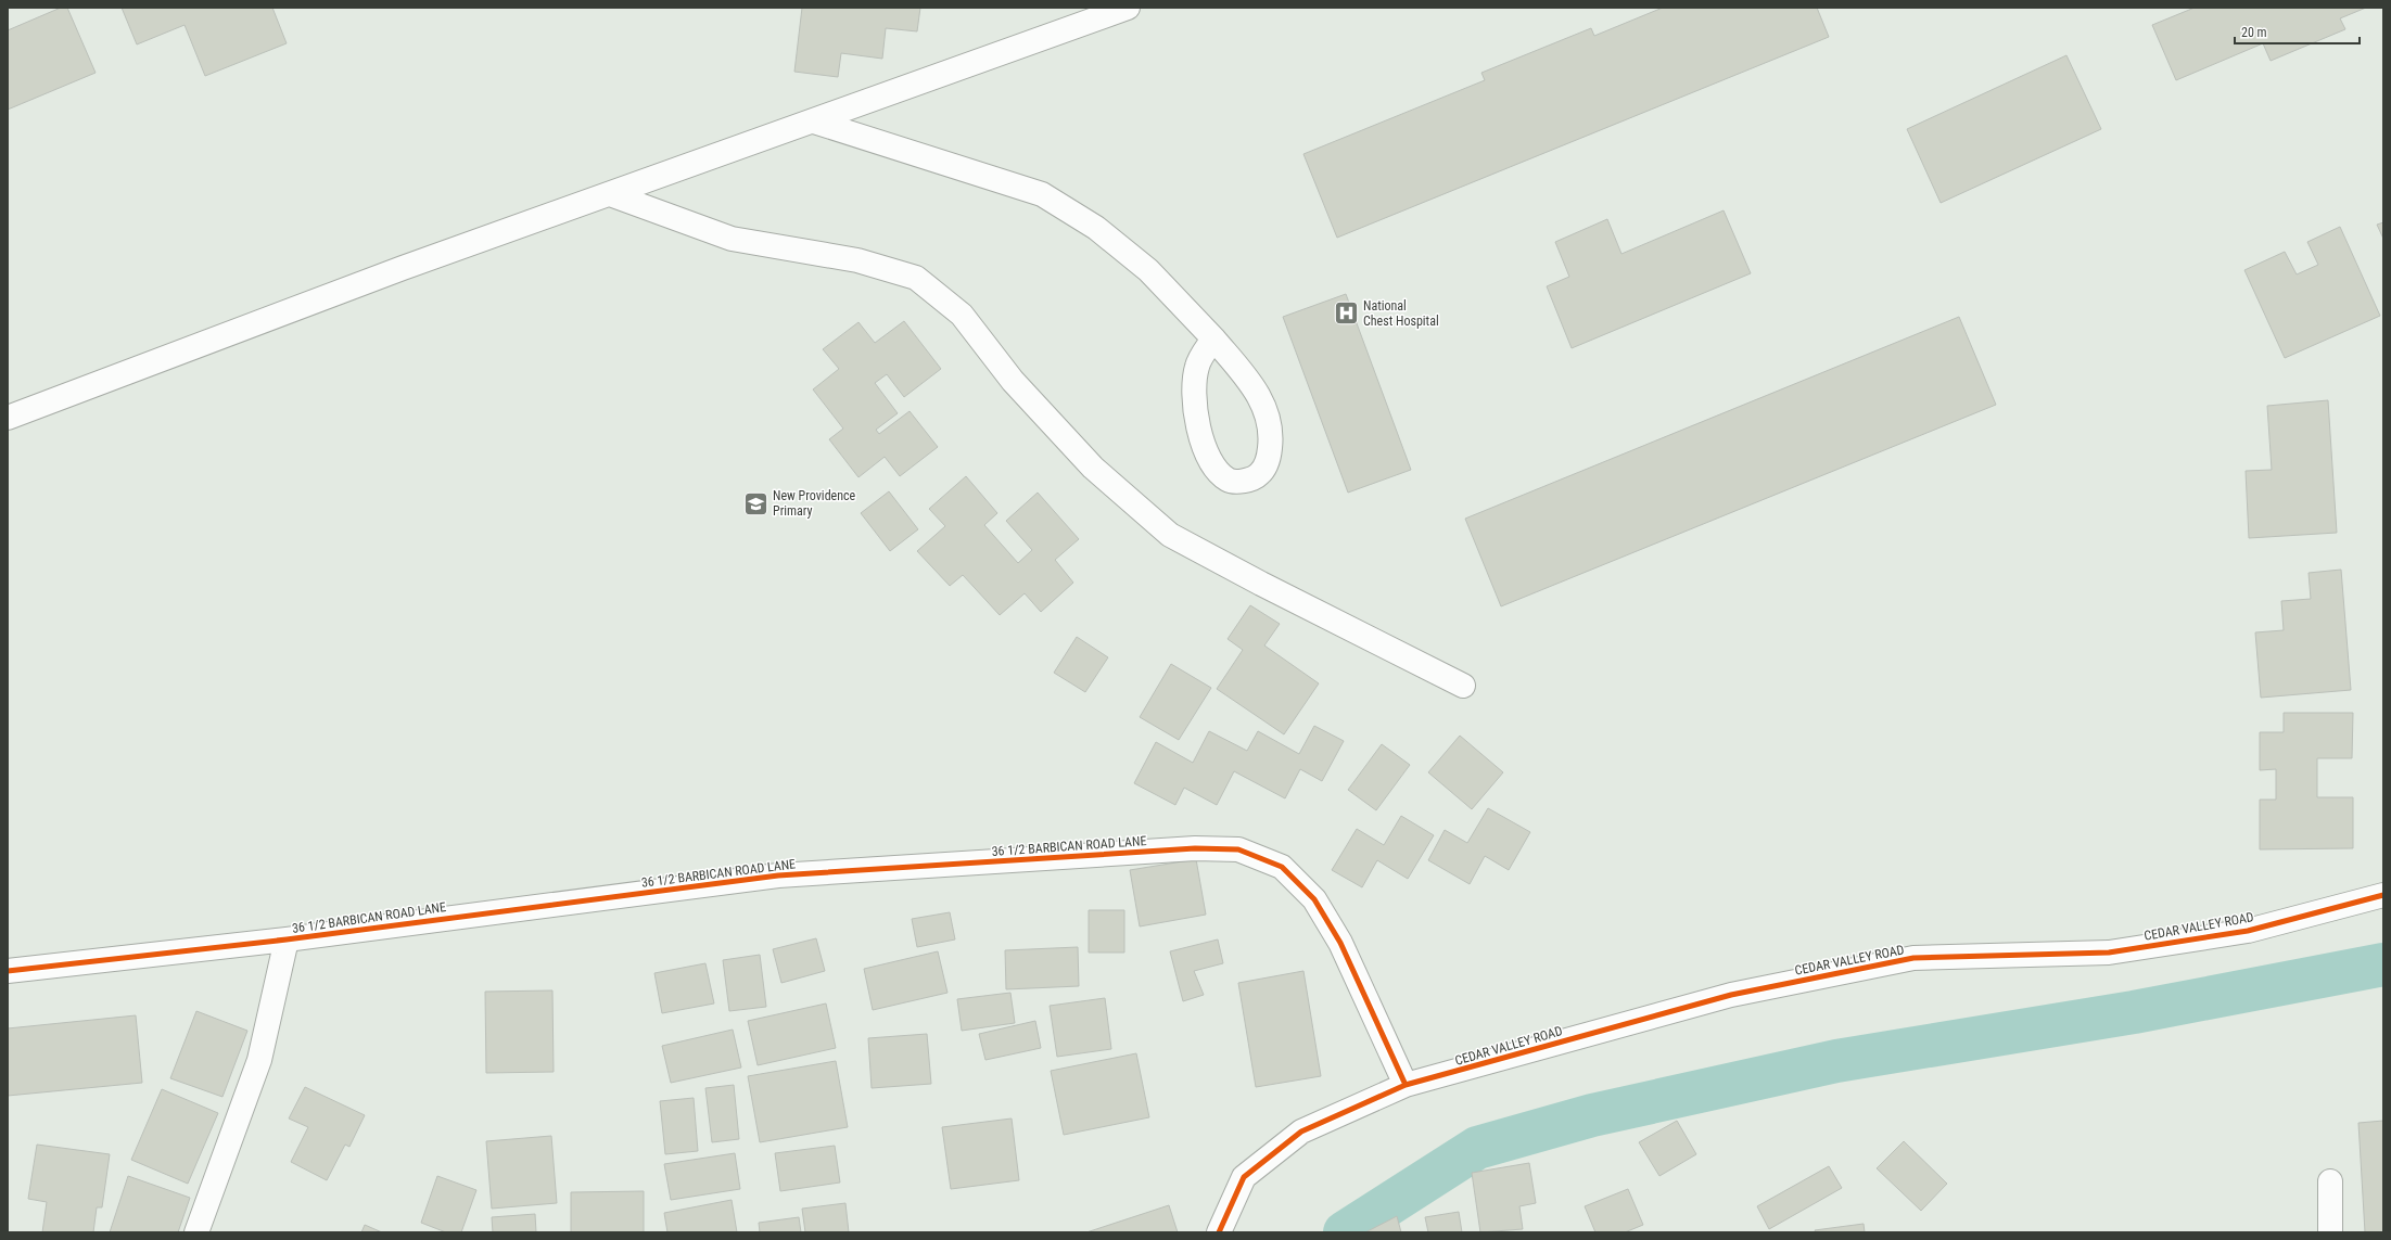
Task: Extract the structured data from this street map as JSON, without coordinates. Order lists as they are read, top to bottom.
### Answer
{
  "streets": {
    "street": ["36 1/2 BARBICAN ROAD LANE", "CEDAR VALLEY ROAD"]
  },
  "crossings": [
    ["36 1/2 BARBICAN ROAD LANE", "CEDAR VALLEY ROAD"]
  ],
  "places": {
    "hospital": ["National Chest Hospital"],
    "school or university": ["New Providence Primary"]
  },
  "scale_bar": "20 m"
}
